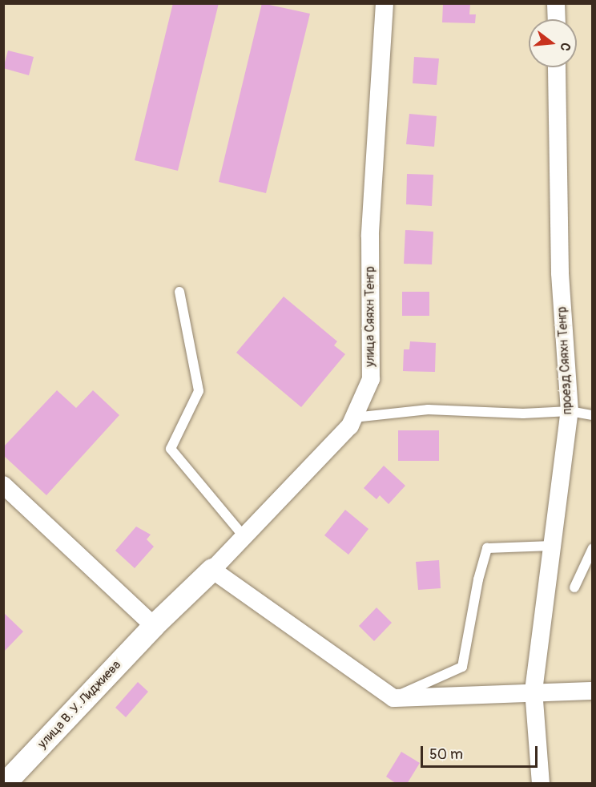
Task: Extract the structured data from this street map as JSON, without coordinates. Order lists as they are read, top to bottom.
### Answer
{
  "streets": {
    "street": ["улица Сяяхн Тенгр", "проезд Сяяхн Тенгр", "улица В. У. Лиджиева"]
  },
  "crossings": [
    ["улица Сяяхн Тенгр", "улица В. У. Лиджиева"]
  ],
  "scale_bar": "50 m",
  "north": "right"
}
